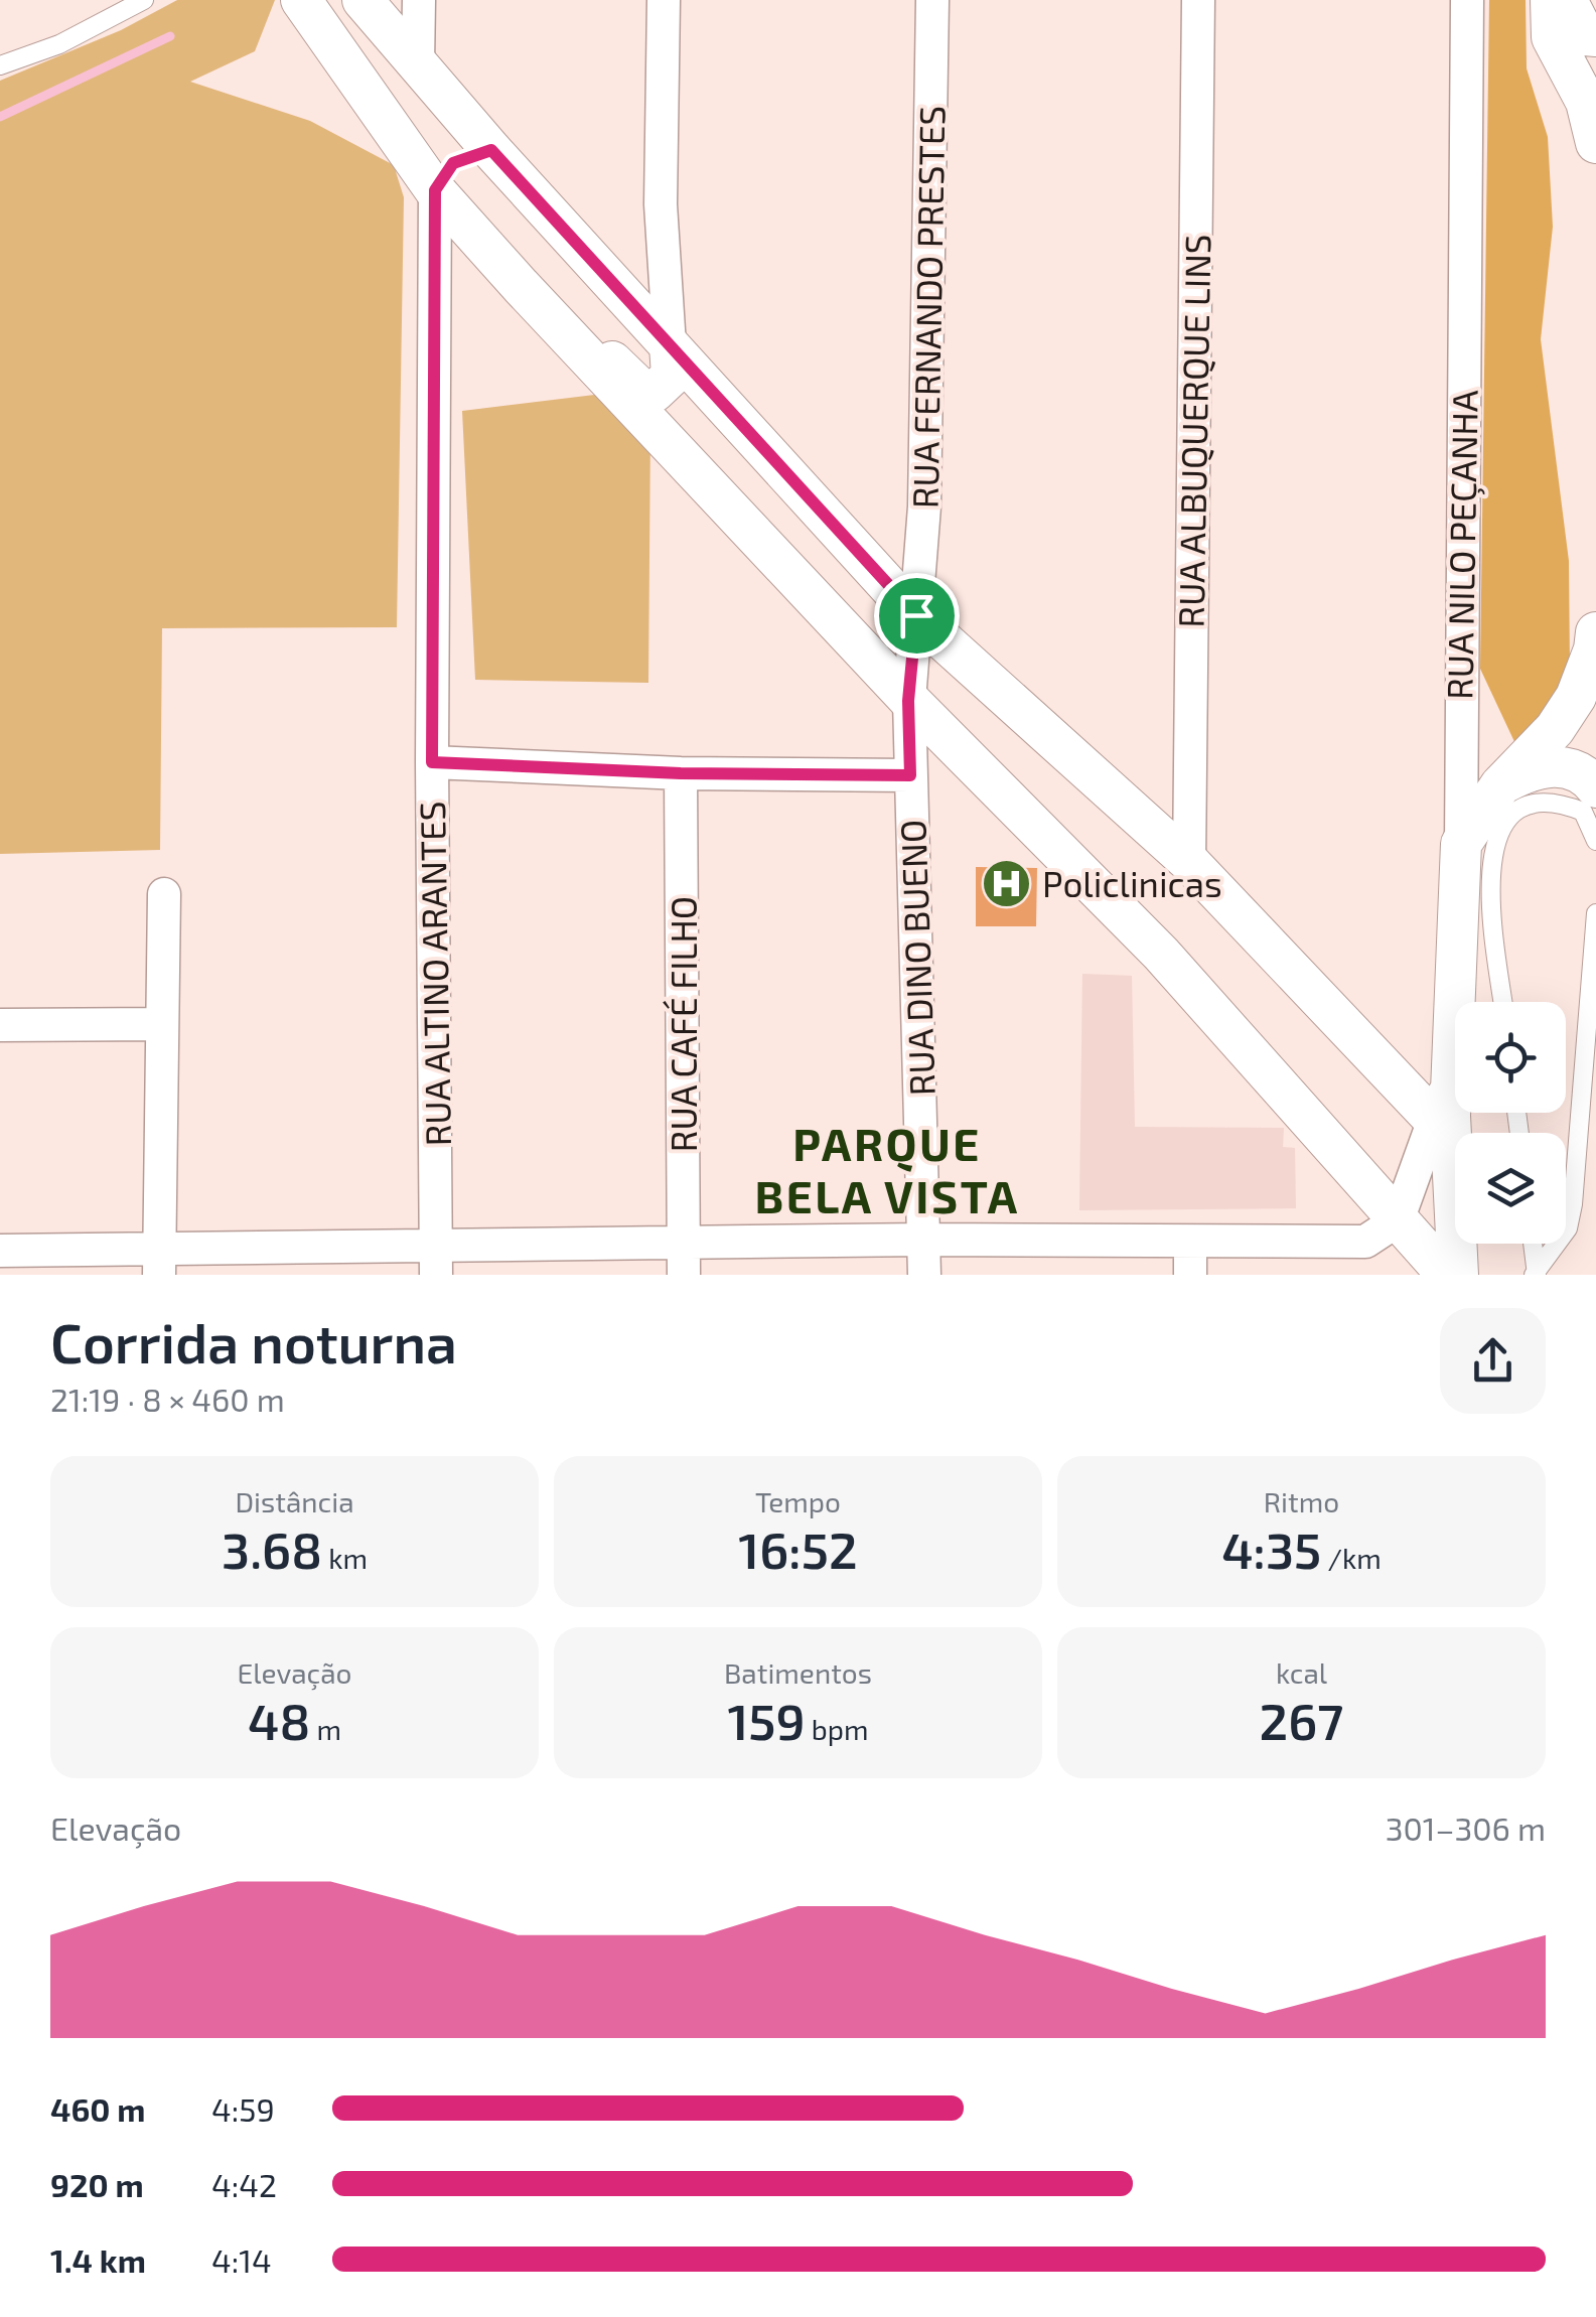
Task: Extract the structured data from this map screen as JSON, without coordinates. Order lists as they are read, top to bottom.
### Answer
{
  "streets": {
    "street": [
      "RUA FERNANDO PRESTES",
      "RUA ALBUQUERQUE LINS",
      "RUA NILO PEÇANHA",
      "RUA DINO BUENO",
      "RUA ALTINO ARANTES",
      "RUA CAFÉ FILHO"
    ]
  },
  "crossings": [
    ["RUA FERNANDO PRESTES", "RUA DINO BUENO"]
  ],
  "districts": ["PARQUE BELA VISTA"],
  "places": {
    "hospital": ["Policlinicas"]
  },
  "page": {
    "heading": ["Corrida noturna", "21:19 · 8 × 460 m"],
    "stats": [
      ["Distância", "3.68 km"],
      ["Tempo", "16:52"],
      ["Ritmo", "4:35 /km"],
      ["Elevação", "48 m"],
      ["Batimentos", "159 bpm"],
      ["kcal", "267"]
    ],
    "chart": ["Elevação", "301–306 m"],
    "list": [
      {
        "name": "460 m",
        "note": "4:59"
      },
      {
        "name": "920 m",
        "note": "4:42"
      },
      {
        "name": "1.4 km",
        "note": "4:14"
      }
    ]
  }
}
